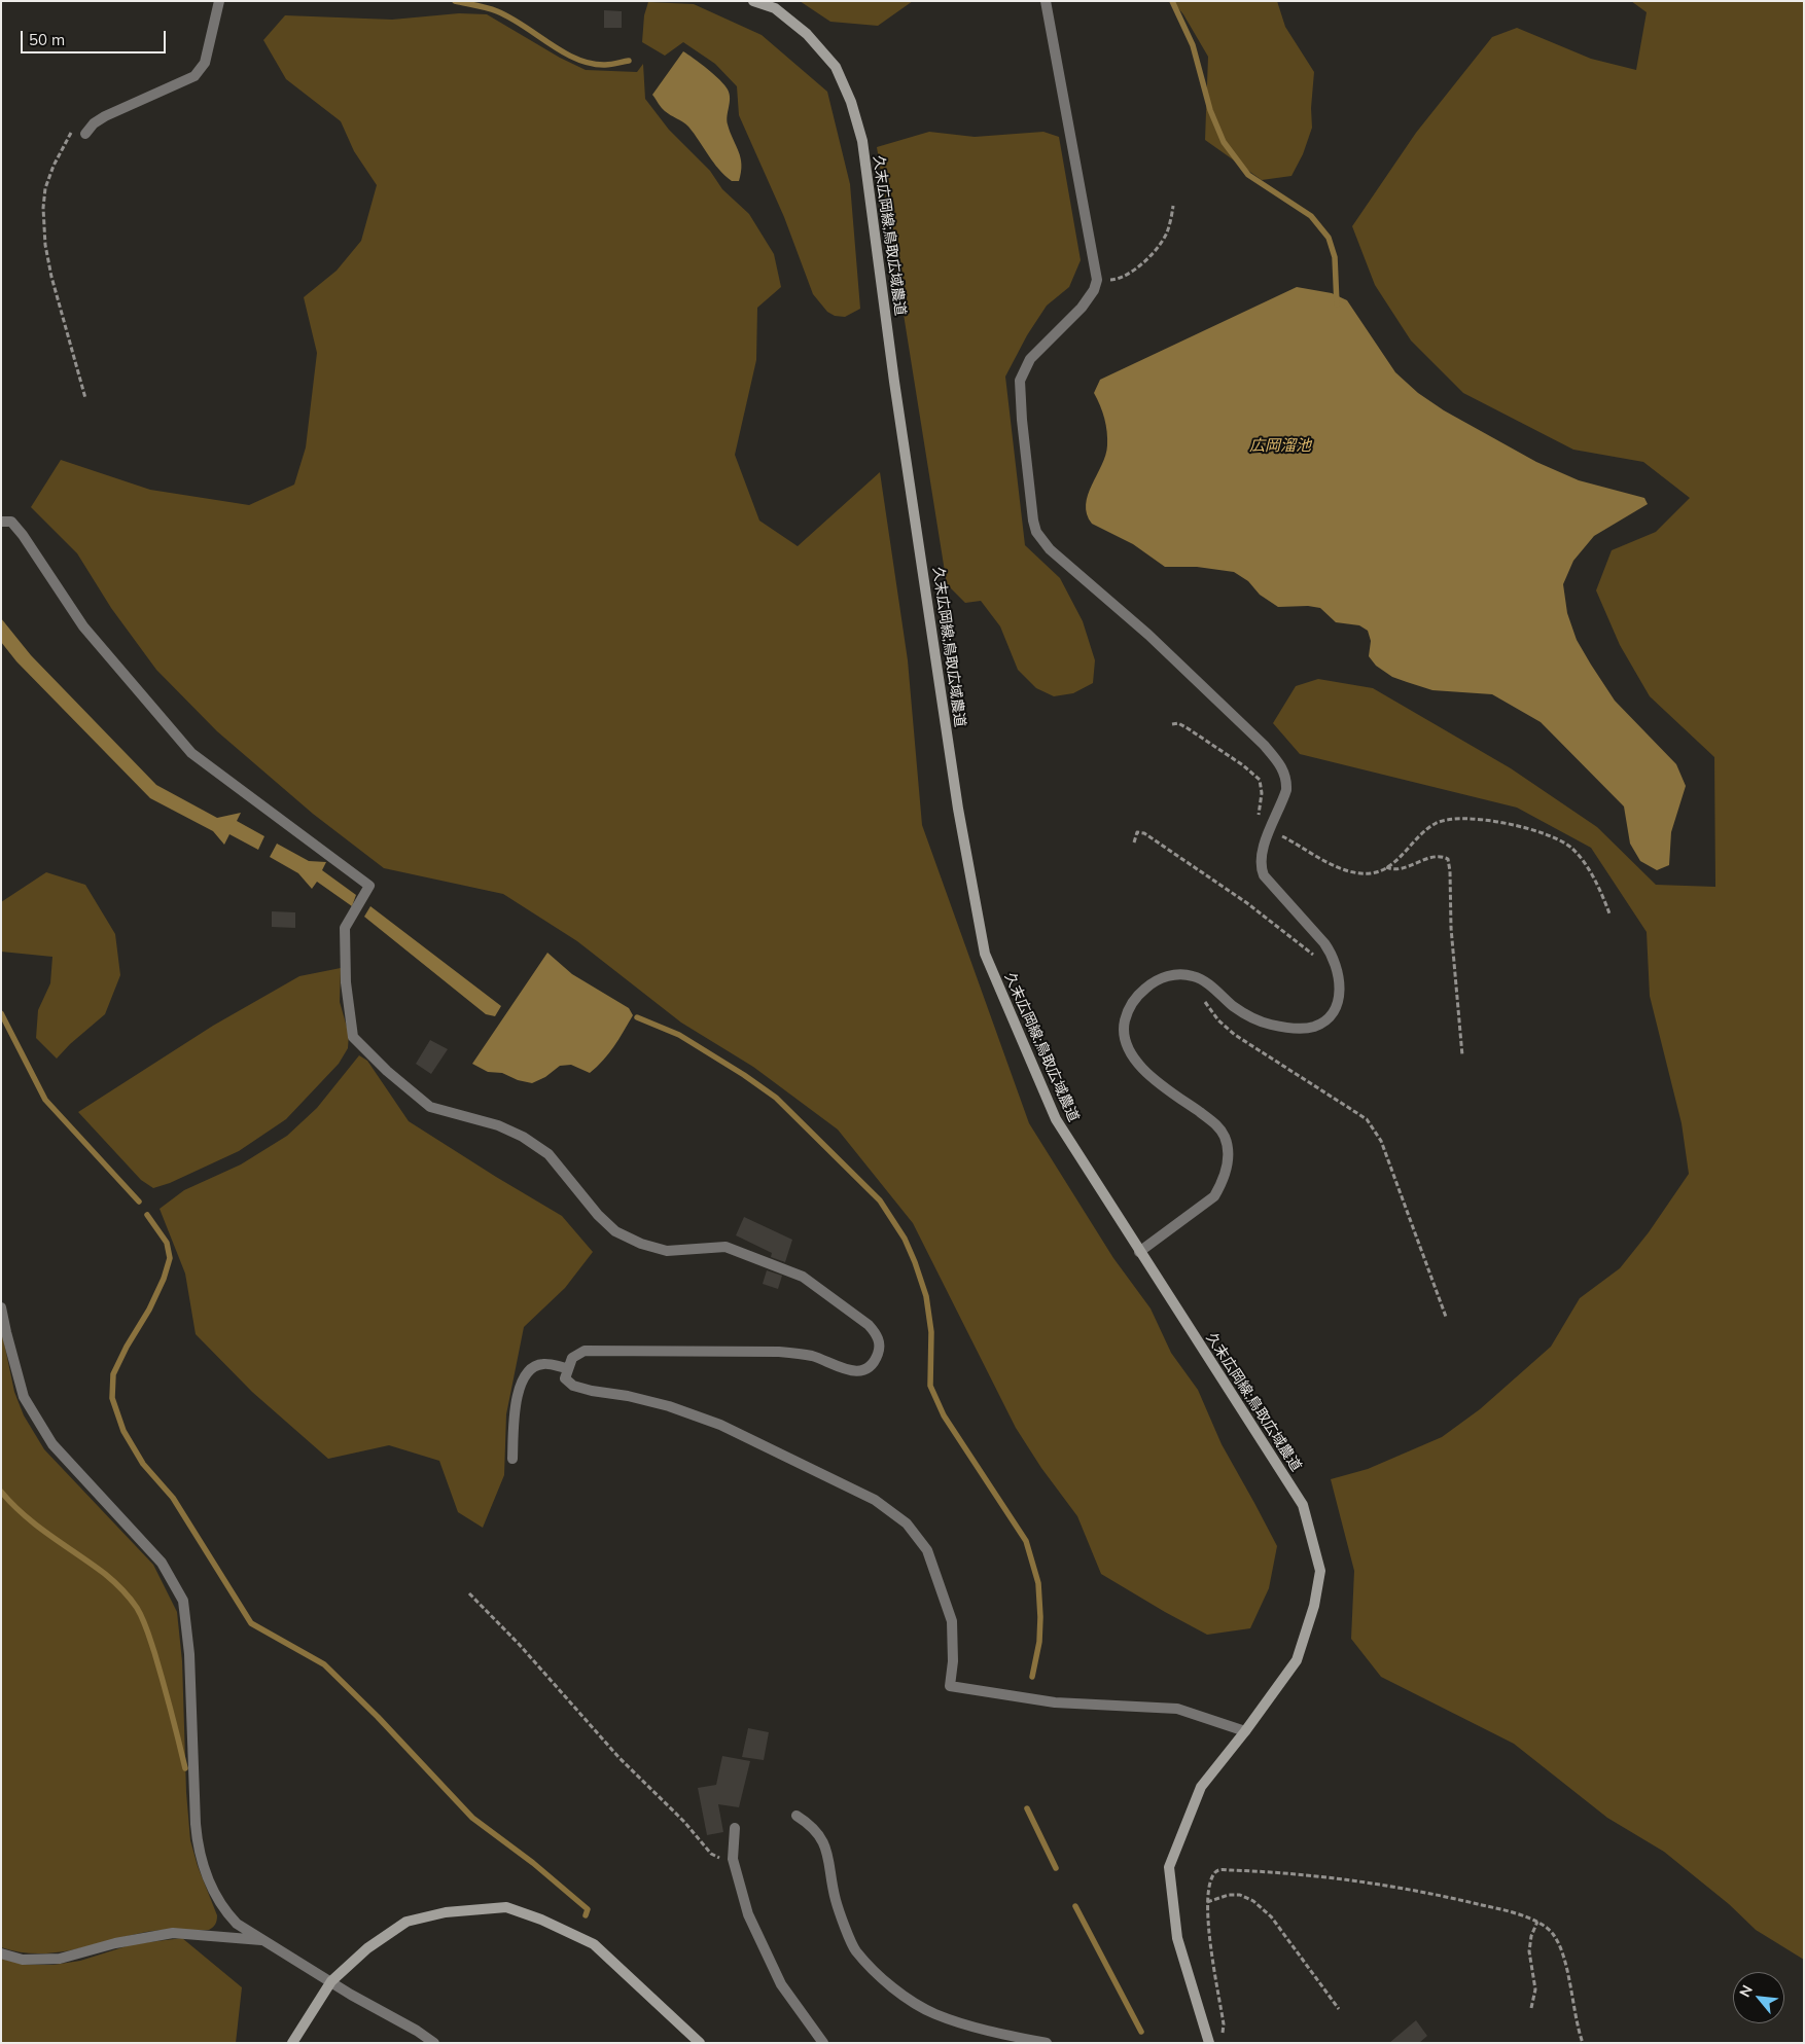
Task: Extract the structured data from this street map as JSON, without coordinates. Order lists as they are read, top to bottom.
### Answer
{
  "streets": {
    "street": ["久末広岡線;鳥取広域農道"]
  },
  "water": ["広岡溜池"],
  "scale_bar": "50 m",
  "north": "top left"
}
